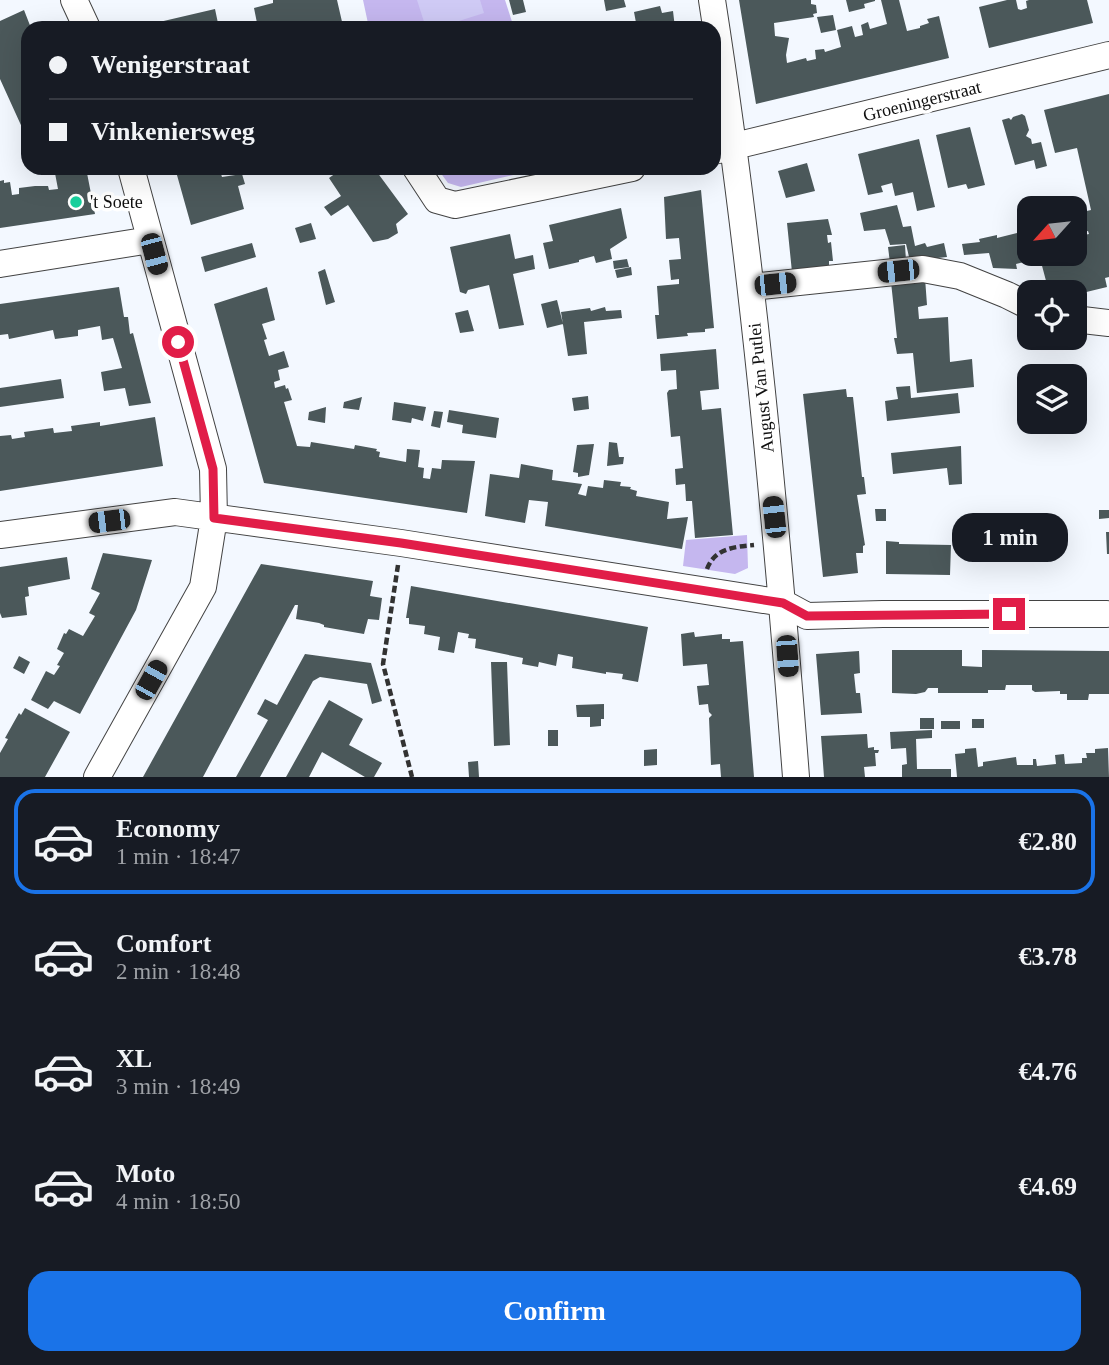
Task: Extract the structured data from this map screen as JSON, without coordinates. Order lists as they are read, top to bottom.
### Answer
{
  "streets": {
    "street": ["Groeningerstraat", "August Van Putlei"]
  },
  "crossings": [
    ["Groeningerstraat", "August Van Putlei"]
  ],
  "places": ["'t Soete"],
  "north": "bottom left",
  "page": {
    "banner": ["Wenigerstraat", "Vinkeniersweg"],
    "bubble": "1 min",
    "list": [
      {
        "name": "Economy",
        "note": "1 min · 18:47",
        "value": "€2.80"
      },
      {
        "name": "Comfort",
        "note": "2 min · 18:48",
        "value": "€3.78"
      },
      {
        "name": "XL",
        "note": "3 min · 18:49",
        "value": "€4.76"
      },
      {
        "name": "Moto",
        "note": "4 min · 18:50",
        "value": "€4.69"
      }
    ],
    "buttons": "Confirm"
  }
}
